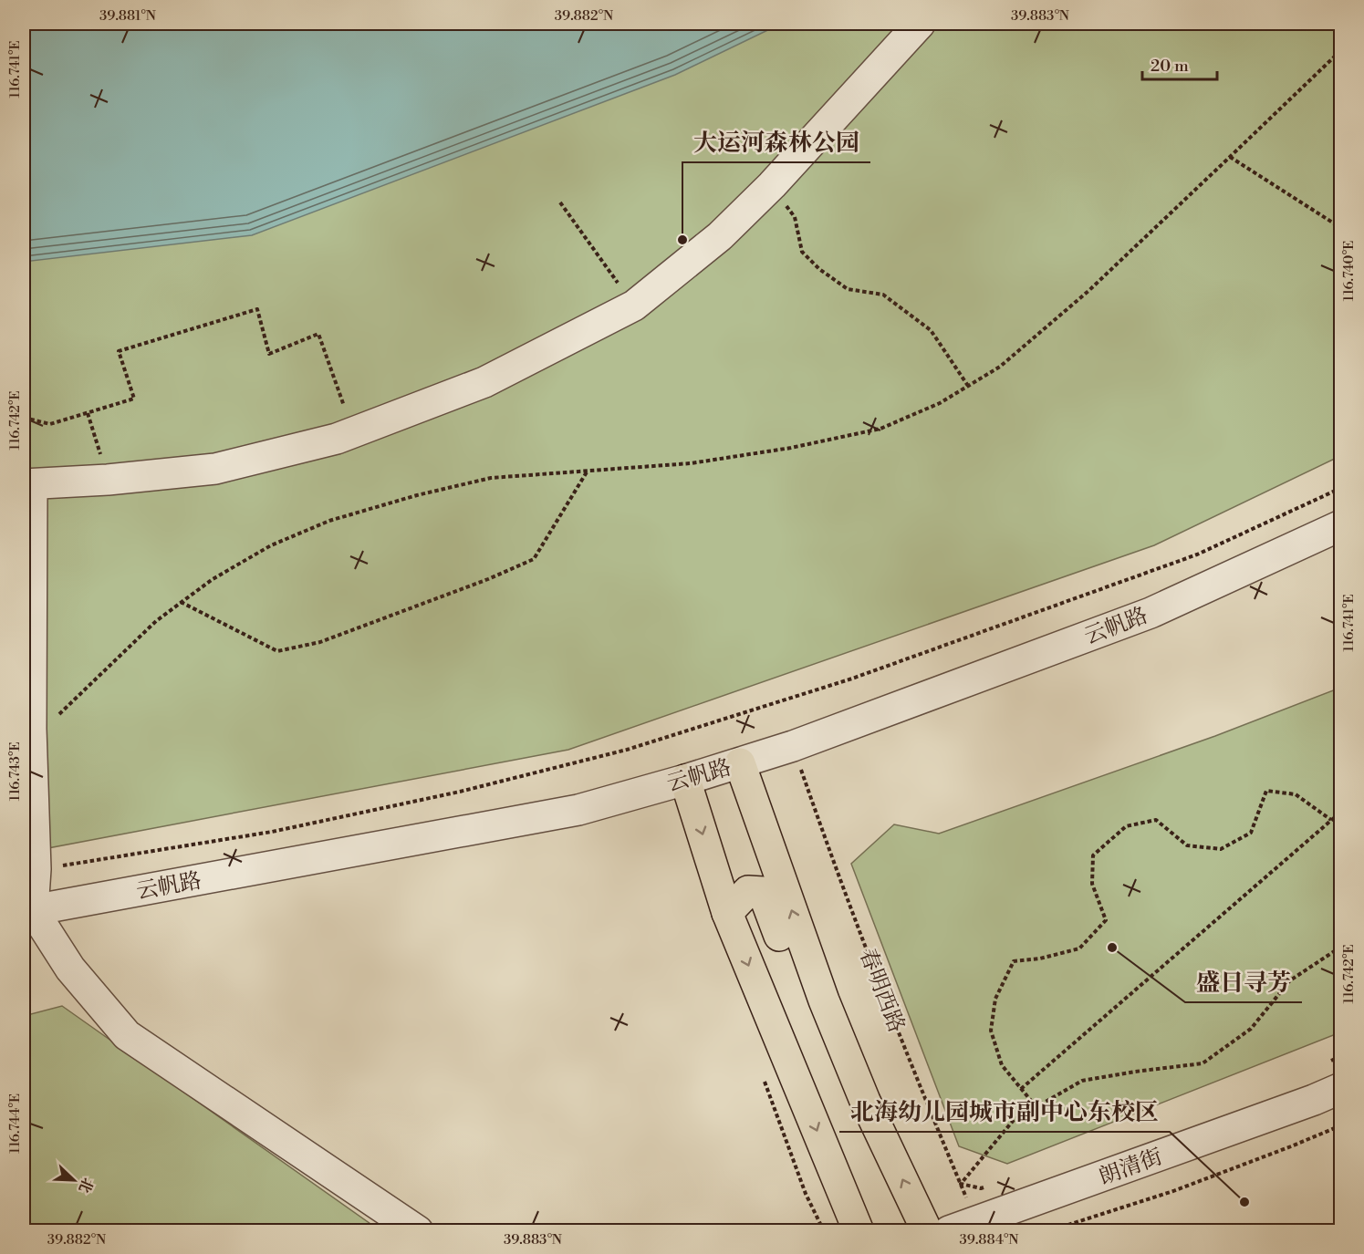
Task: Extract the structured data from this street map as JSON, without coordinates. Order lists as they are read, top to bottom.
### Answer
{
  "streets": {
    "street": ["云帆路", "朗清街"],
    "path": ["春明西路"]
  },
  "crossings": [
    ["云帆路", "春明西路"],
    ["春明西路", "朗清街"]
  ],
  "places": ["大运河森林公园", "盛日寻芳", "北海幼儿园城市副中心东校区"],
  "scale_bar": "20 m",
  "north": "bottom right",
  "coordinates": [
    "39.881°N",
    "39.882°N",
    "39.883°N",
    "116.741°E",
    "116.740°E",
    "116.742°E",
    "116.743°E",
    "116.744°E",
    "39.884°N"
  ]
}
